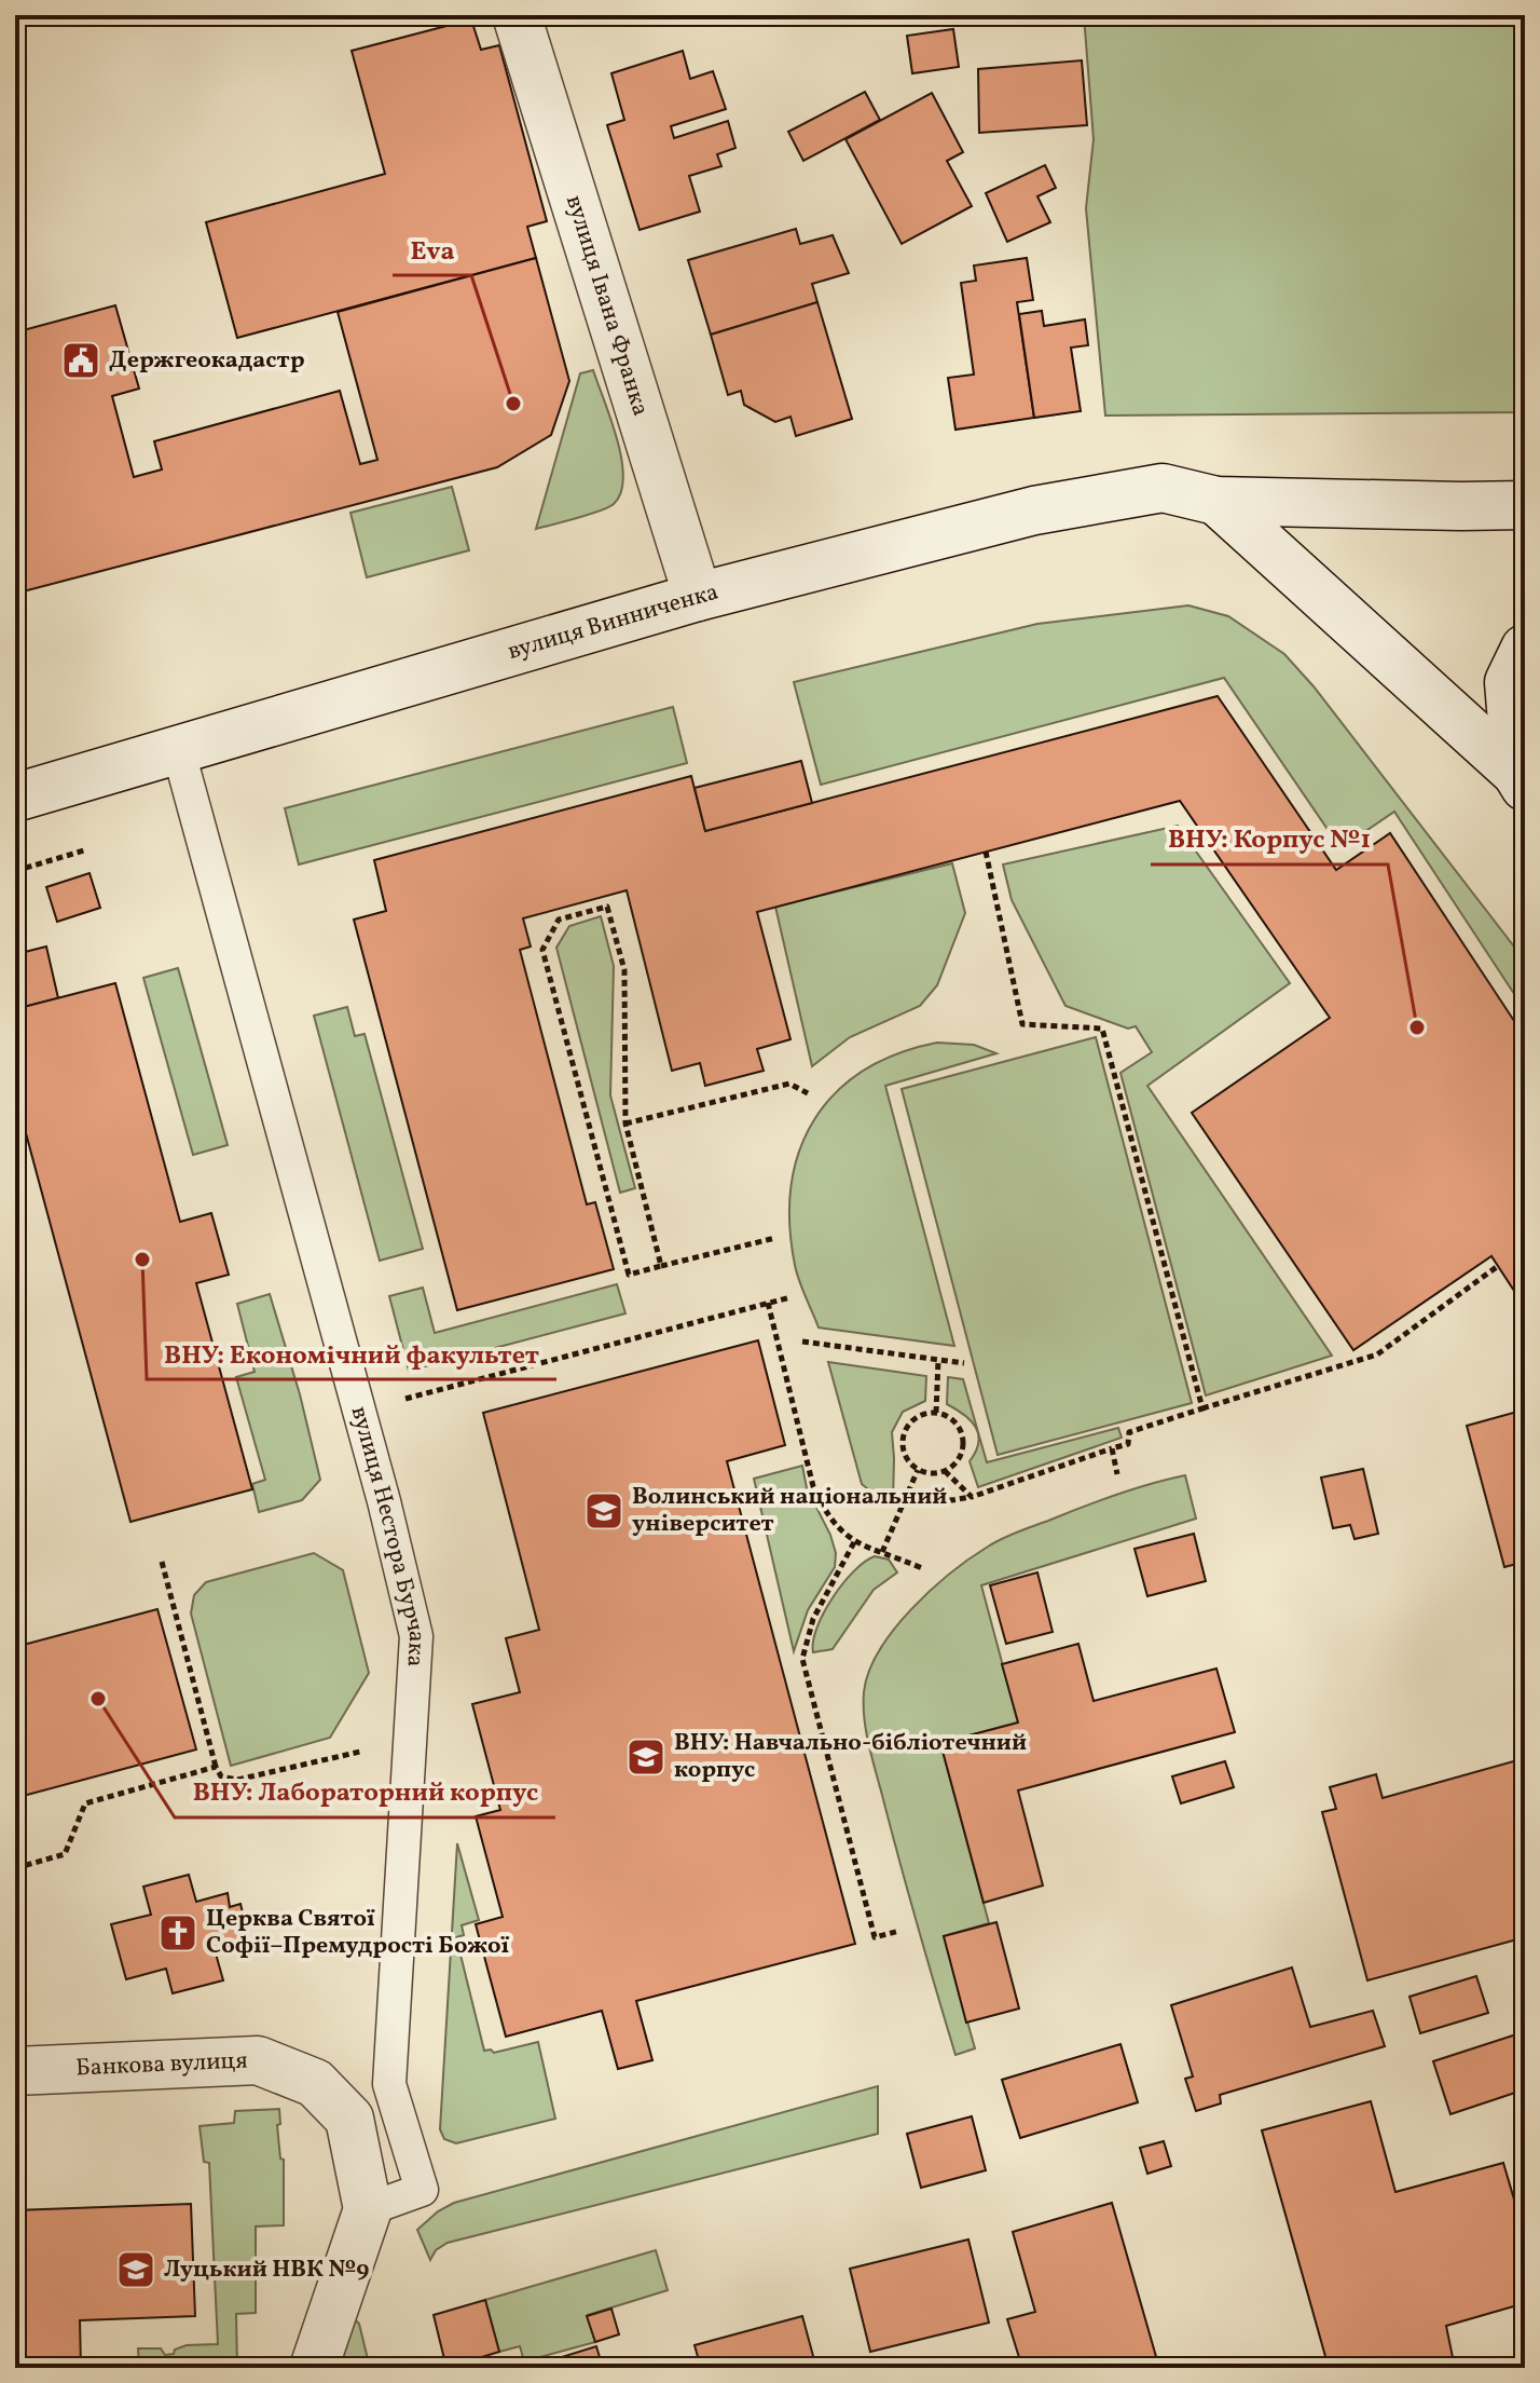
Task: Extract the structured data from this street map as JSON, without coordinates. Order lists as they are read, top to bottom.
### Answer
{
  "streets": {
    "street": ["вулиця Івана Франка", "вулиця Винниченка", "Банкова вулиця"],
    "lane": ["вулиця Нестора Бурчака"]
  },
  "crossings": [
    ["вулиця Івана Франка", "вулиця Винниченка"],
    ["вулиця Винниченка", "вулиця Нестора Бурчака"],
    ["вулиця Нестора Бурчака", "Банкова вулиця"]
  ],
  "places": {
    "public building": ["Держгеокадастр"],
    "other": [
      "Eva",
      "ВНУ: Корпус №1",
      "ВНУ: Економічний факультет",
      "ВНУ: Лабораторний корпус"
    ],
    "school or university": ["Волинський національний університет", "ВНУ: Навчально-бібліотечний корпус", "Луцький НВК №9"],
    "church": ["Церква Святої Софії–Премудрості Божої"]
  }
}
